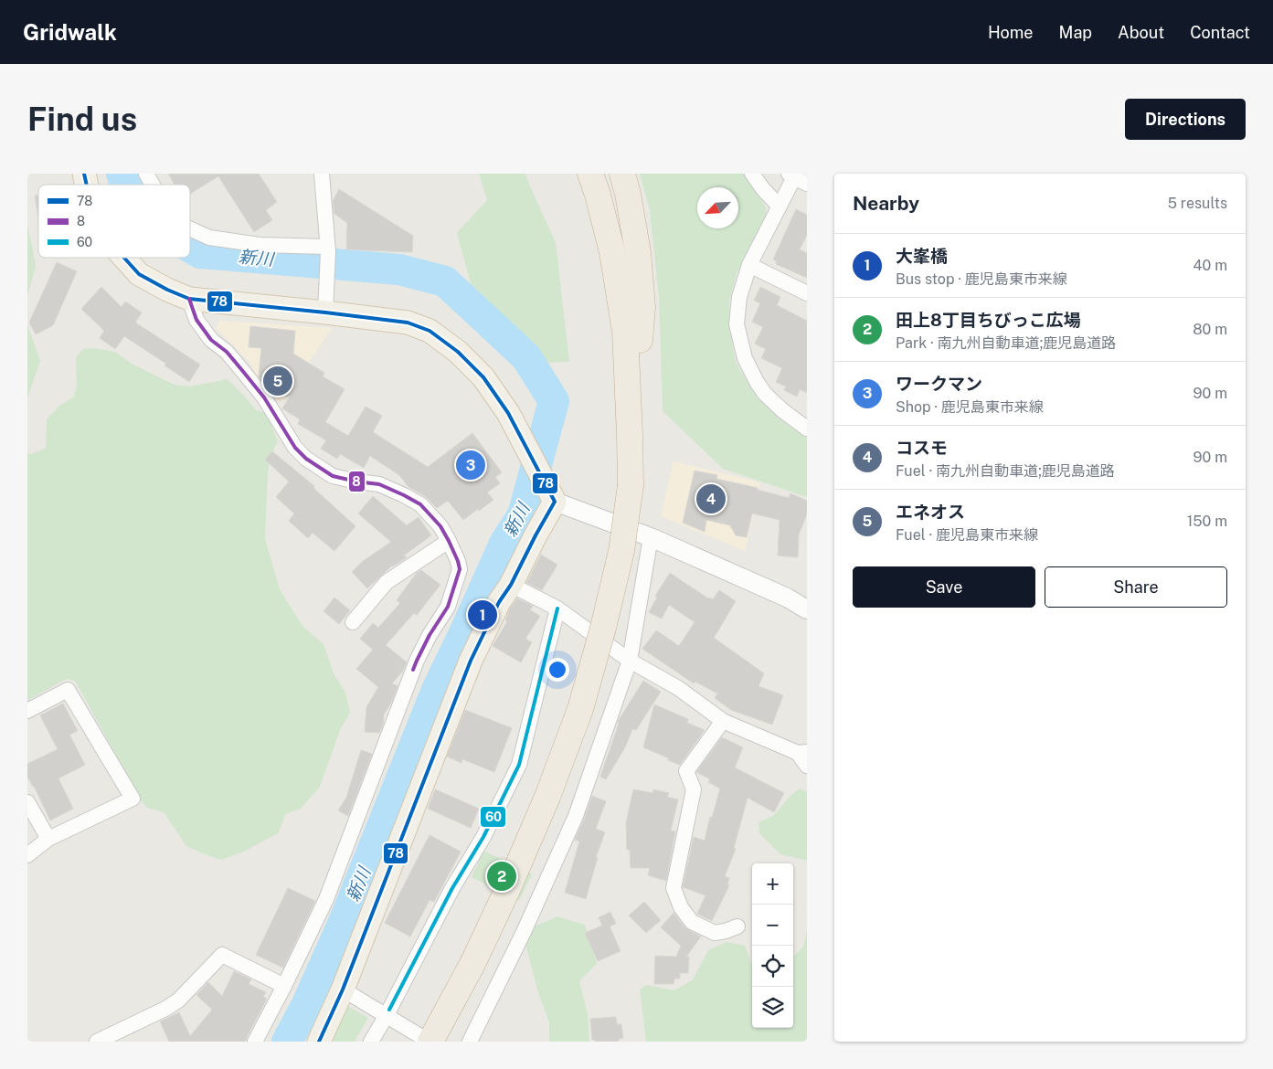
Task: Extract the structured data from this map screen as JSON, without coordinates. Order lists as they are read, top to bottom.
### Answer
{
  "water": ["新川"],
  "lines": ["transit line 78", "transit line 8", "transit line 60"],
  "legend": ["78", "8", "60"],
  "north": "bottom left",
  "page": {
    "header": "Gridwalk",
    "nav": [
      "Home",
      "Map",
      "About",
      "Contact"
    ],
    "buttons": [
      "Directions",
      ["Save", "Share"]
    ],
    "title": "Find us",
    "heading": ["Nearby", "5 results"],
    "list": [
      {
        "mark": "1",
        "name": "大峯橋",
        "note": "Bus stop · 鹿児島東市来線",
        "value": "40 m"
      },
      {
        "mark": "2",
        "name": "田上8丁目ちびっこ広場",
        "note": "Park · 南九州自動車道;鹿児島道路",
        "value": "80 m"
      },
      {
        "mark": "3",
        "name": "ワークマン",
        "note": "Shop · 鹿児島東市来線",
        "value": "90 m"
      },
      {
        "mark": "4",
        "name": "コスモ",
        "note": "Fuel · 南九州自動車道;鹿児島道路",
        "value": "90 m"
      },
      {
        "mark": "5",
        "name": "エネオス",
        "note": "Fuel · 鹿児島東市来線",
        "value": "150 m"
      }
    ],
    "pins": [
      "5",
      "3",
      "4",
      "1",
      "2"
    ],
    "map_buttons": ["+", "−"]
  }
}
